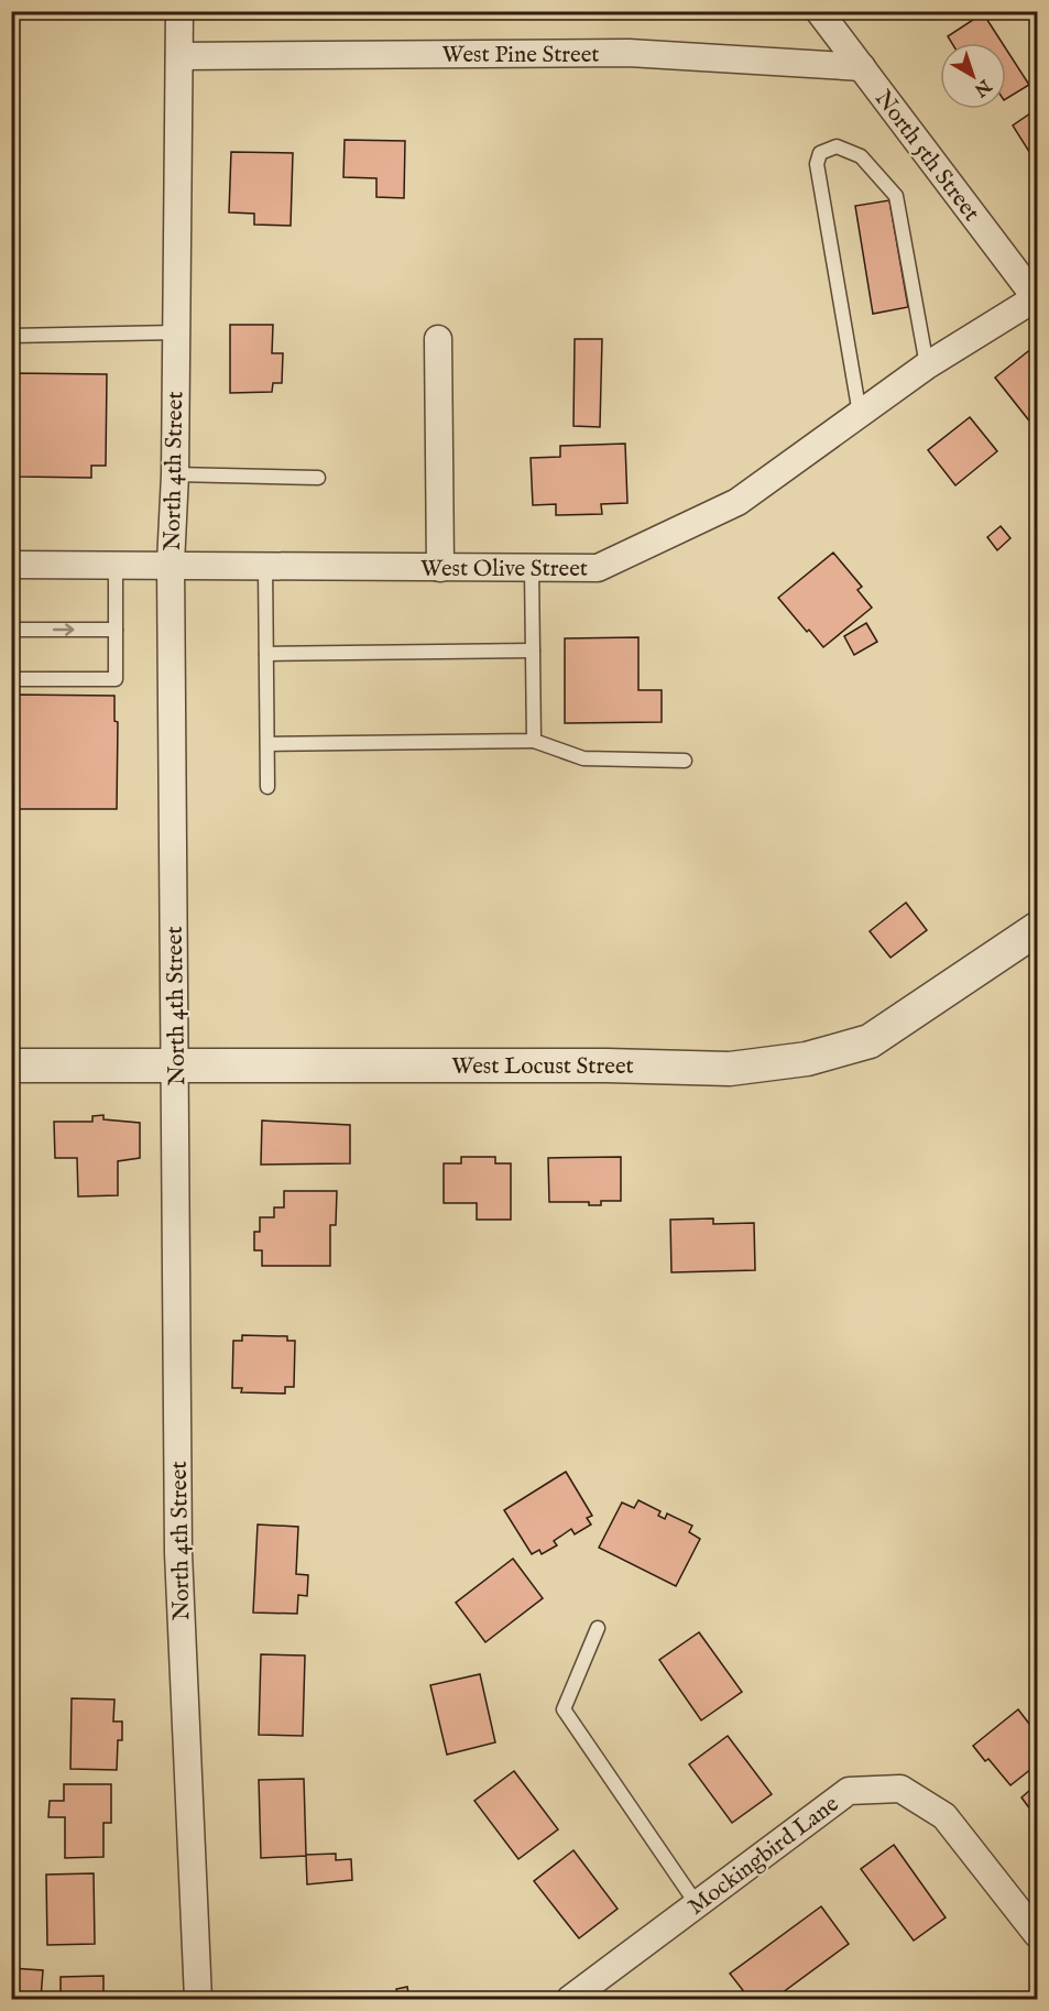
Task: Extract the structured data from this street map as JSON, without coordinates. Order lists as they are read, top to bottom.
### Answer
{
  "streets": {
    "street": [
      "West Pine Street",
      "North 5th Street",
      "North 4th Street",
      "West Olive Street",
      "West Locust Street",
      "Mockingbird Lane"
    ]
  },
  "crossings": [
    ["West Pine Street", "North 5th Street"],
    ["West Pine Street", "North 4th Street"],
    ["North 5th Street", "West Olive Street"],
    ["North 4th Street", "West Olive Street"],
    ["North 4th Street", "West Locust Street"]
  ],
  "north": "bottom right"
}
